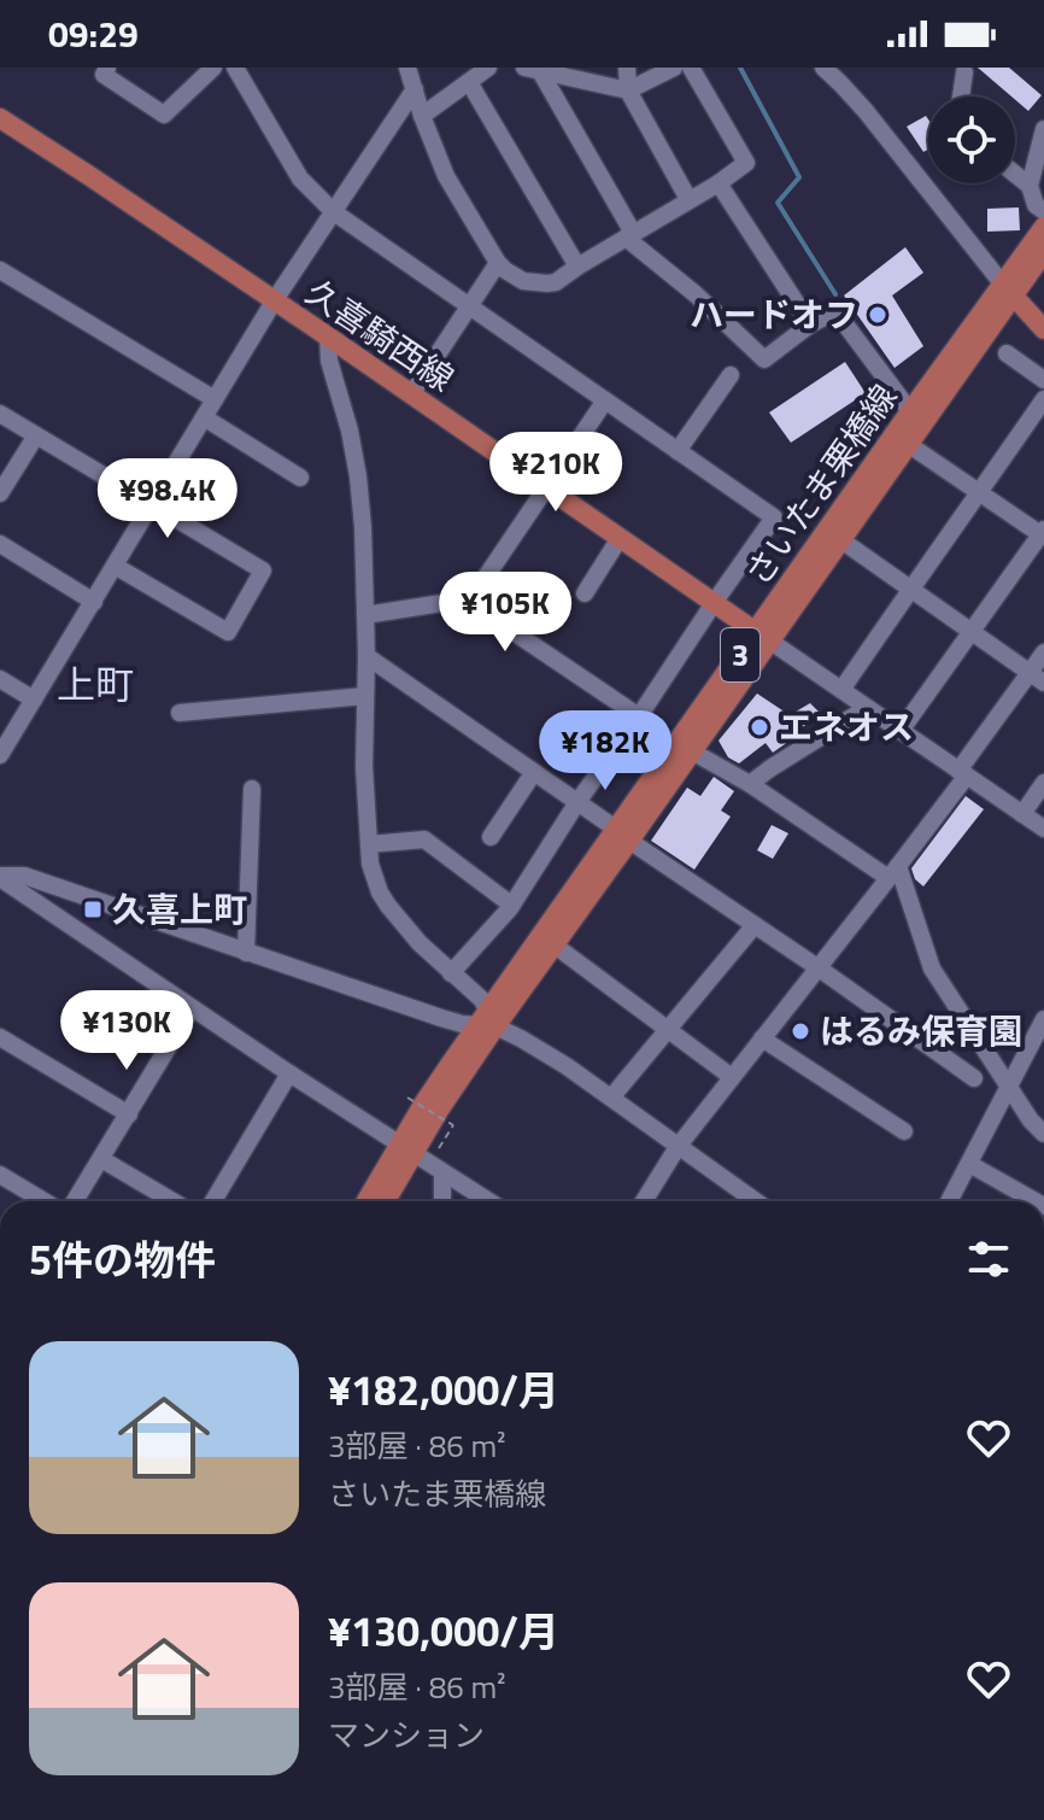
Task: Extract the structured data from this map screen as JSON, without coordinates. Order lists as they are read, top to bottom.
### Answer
{
  "streets": {
    "main road": ["久喜騎西線", "さいたま栗橋線", "3"]
  },
  "crossings": [
    ["久喜騎西線", "さいたま栗橋線"]
  ],
  "districts": ["上町"],
  "places": {
    "other": ["ハードオフ", "エネオス", "はるみ保育園"],
    "transit": ["久喜上町"]
  },
  "page": {
    "status": "09:29",
    "price": [
      "¥210K",
      "¥98.4K",
      "¥105K",
      "¥182K",
      "¥130K"
    ],
    "heading": "5件の物件",
    "list": [
      {
        "name": "¥182,000/月",
        "note": "3部屋 · 86 m² · さいたま栗橋線"
      },
      {
        "name": "¥130,000/月",
        "note": "3部屋 · 86 m² · マンション"
      }
    ]
  }
}
